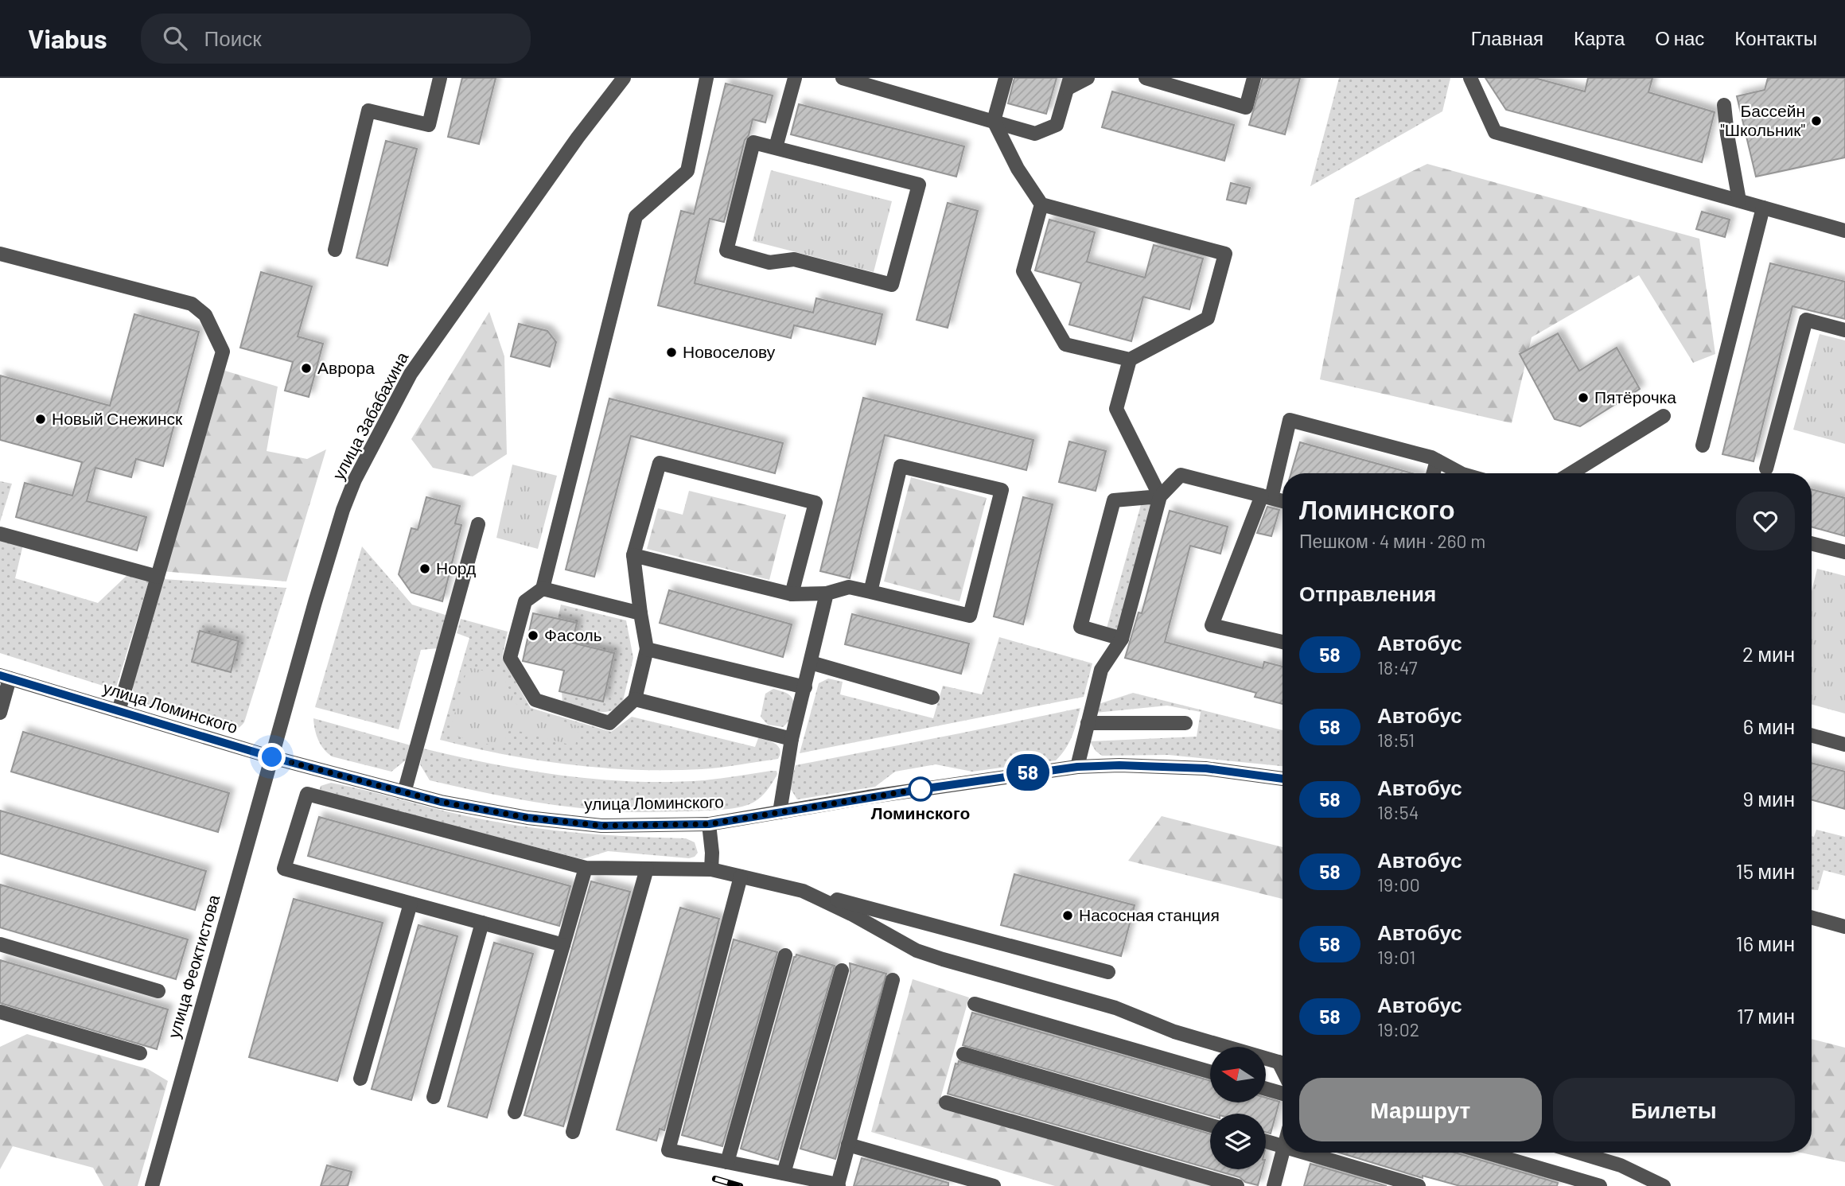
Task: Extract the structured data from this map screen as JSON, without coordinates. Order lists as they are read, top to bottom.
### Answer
{
  "streets": {
    "street": ["улица Забабахина", "улица Ломинского", "улица Феоктистова"]
  },
  "crossings": [
    ["улица Забабахина", "улица Ломинского"],
    ["улица Забабахина", "улица Феоктистова"],
    ["улица Ломинского", "улица Феоктистова"]
  ],
  "places": [
    "Бассейн \"Школьник\"",
    "Новоселову",
    "Аврора",
    "Пятёрочка",
    "Новый Снежинск",
    "Норд",
    "Фасоль",
    "Ломинского",
    "Насосная станция"
  ],
  "lines": ["bus line 58"],
  "north": "left",
  "page": {
    "header": "Viabus",
    "search": "Поиск",
    "nav": [
      "Главная",
      "Карта",
      "О нас",
      "Контакты"
    ],
    "on_map": "58",
    "heading": [
      ["Ломинского", "Пешком · 4 мин · 260 m"],
      "Отправления"
    ],
    "list": [
      {
        "mark": "58",
        "name": "Автобус",
        "note": "18:47",
        "value": "2 мин"
      },
      {
        "mark": "58",
        "name": "Автобус",
        "note": "18:51",
        "value": "6 мин"
      },
      {
        "mark": "58",
        "name": "Автобус",
        "note": "18:54",
        "value": "9 мин"
      },
      {
        "mark": "58",
        "name": "Автобус",
        "note": "19:00",
        "value": "15 мин"
      },
      {
        "mark": "58",
        "name": "Автобус",
        "note": "19:01",
        "value": "16 мин"
      },
      {
        "mark": "58",
        "name": "Автобус",
        "note": "19:02",
        "value": "17 мин"
      }
    ],
    "buttons": ["Маршрут", "Билеты"]
  }
}
